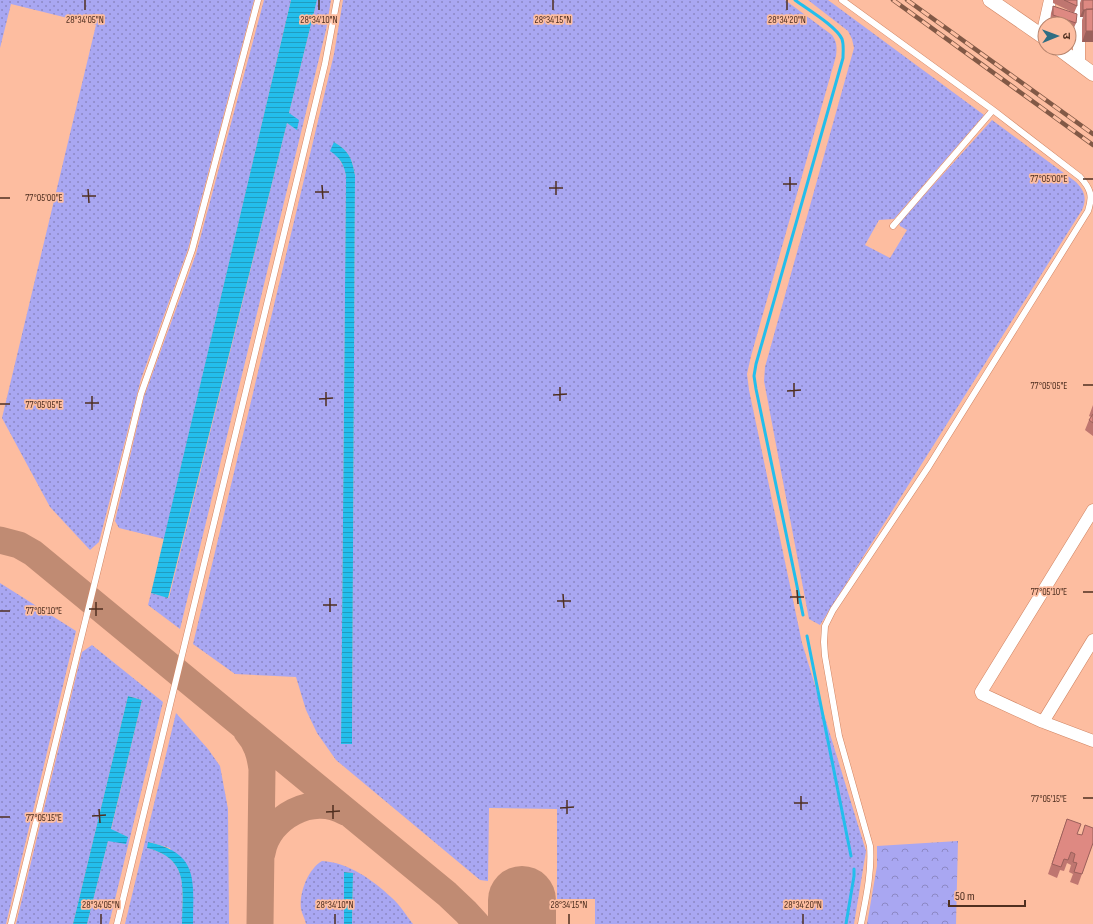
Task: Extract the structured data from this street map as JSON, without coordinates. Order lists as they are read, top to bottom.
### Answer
{
  "scale_bar": "50 m",
  "north": "right",
  "coordinates": [
    "28°34'05\"N",
    "28°34'10\"N",
    "28°34'15\"N",
    "28°34'20\"N",
    "77°05'00\"E",
    "77°05'05\"E",
    "77°05'10\"E",
    "77°05'15\"E"
  ]
}
